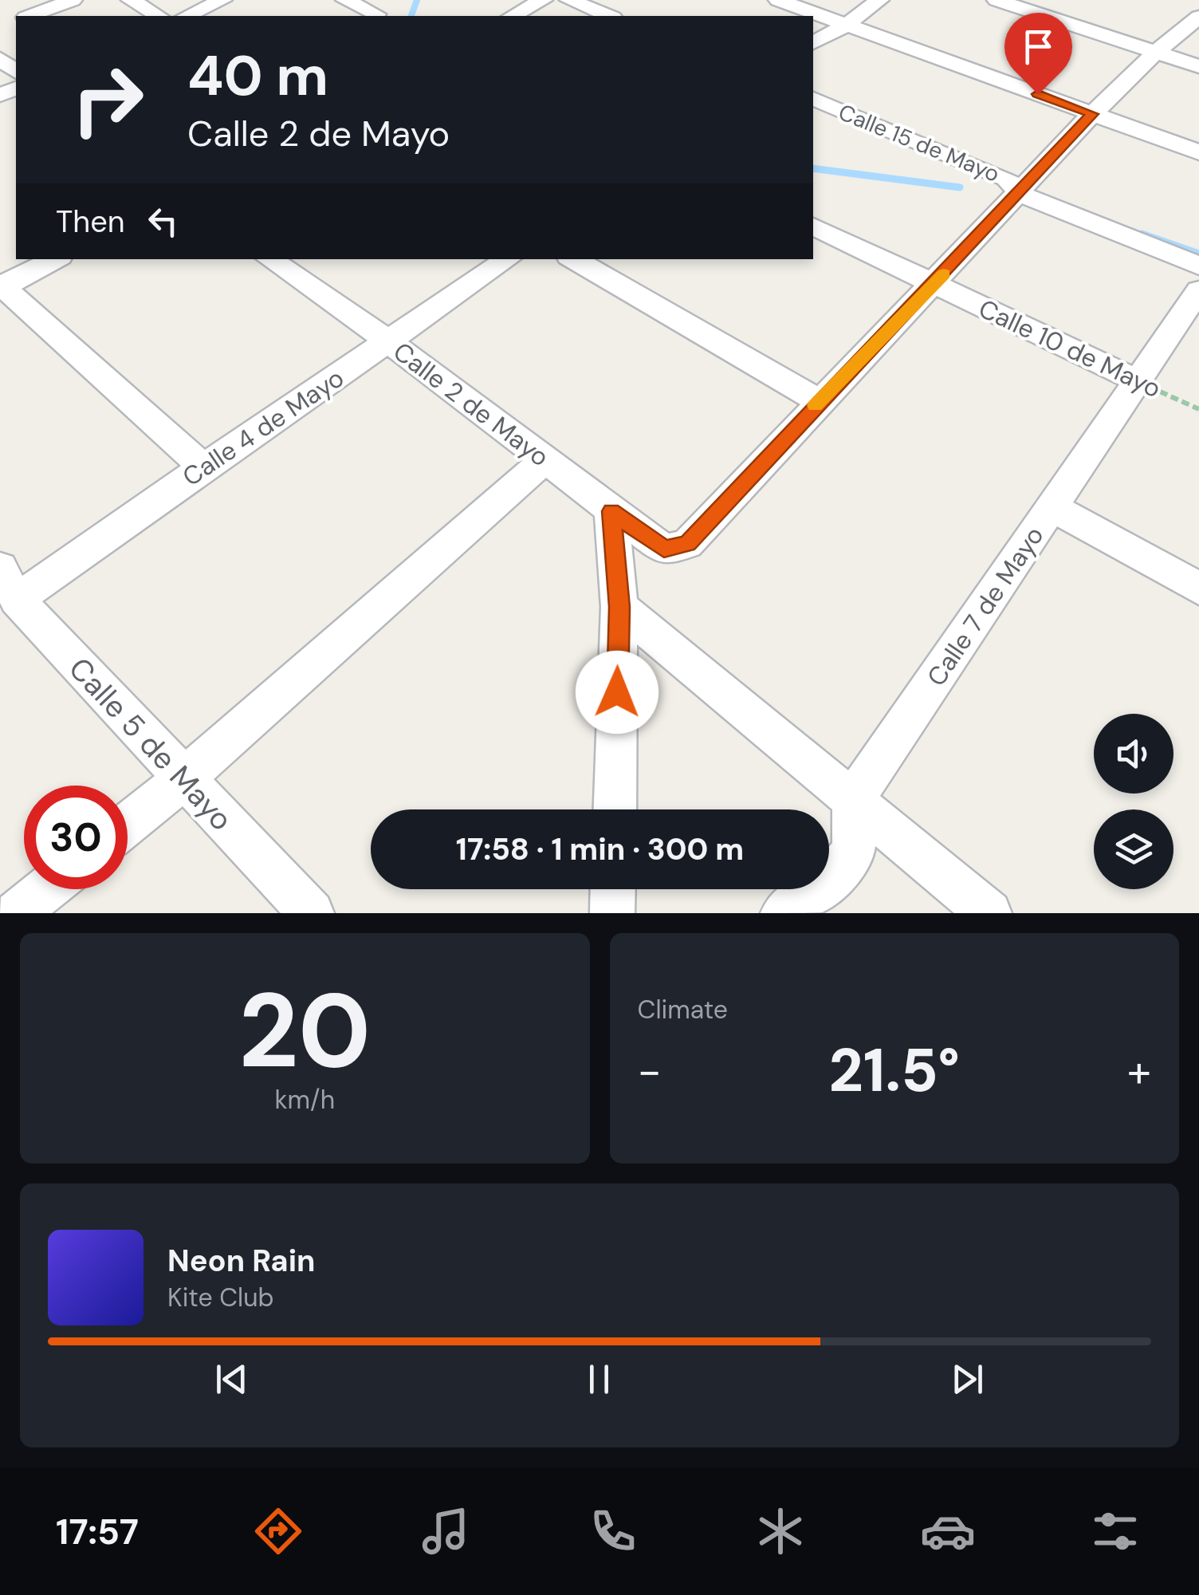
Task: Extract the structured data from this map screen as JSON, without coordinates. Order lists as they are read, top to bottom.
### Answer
{
  "streets": {
    "street": [
      "Calle 15 de Mayo",
      "Calle 10 de Mayo",
      "Calle 2 de Mayo",
      "Calle 4 de Mayo",
      "Calle 7 de Mayo",
      "Calle 5 de Mayo"
    ]
  },
  "crossings": [
    ["Calle 10 de Mayo", "Calle 7 de Mayo"],
    ["Calle 2 de Mayo", "Calle 4 de Mayo"],
    ["Calle 4 de Mayo", "Calle 5 de Mayo"]
  ],
  "page": {
    "turn": ["40 m", "Calle 2 de Mayo"],
    "then": "Then",
    "limit": "30",
    "trip": "17:58 · 1 min · 300 m",
    "tile": [
      ["20", "km/h"],
      "Climate"
    ],
    "heat": ["−", "21.5°", "+"],
    "song": ["Neon Rain", "Kite Club"],
    "tabs": "17:57"
  }
}
